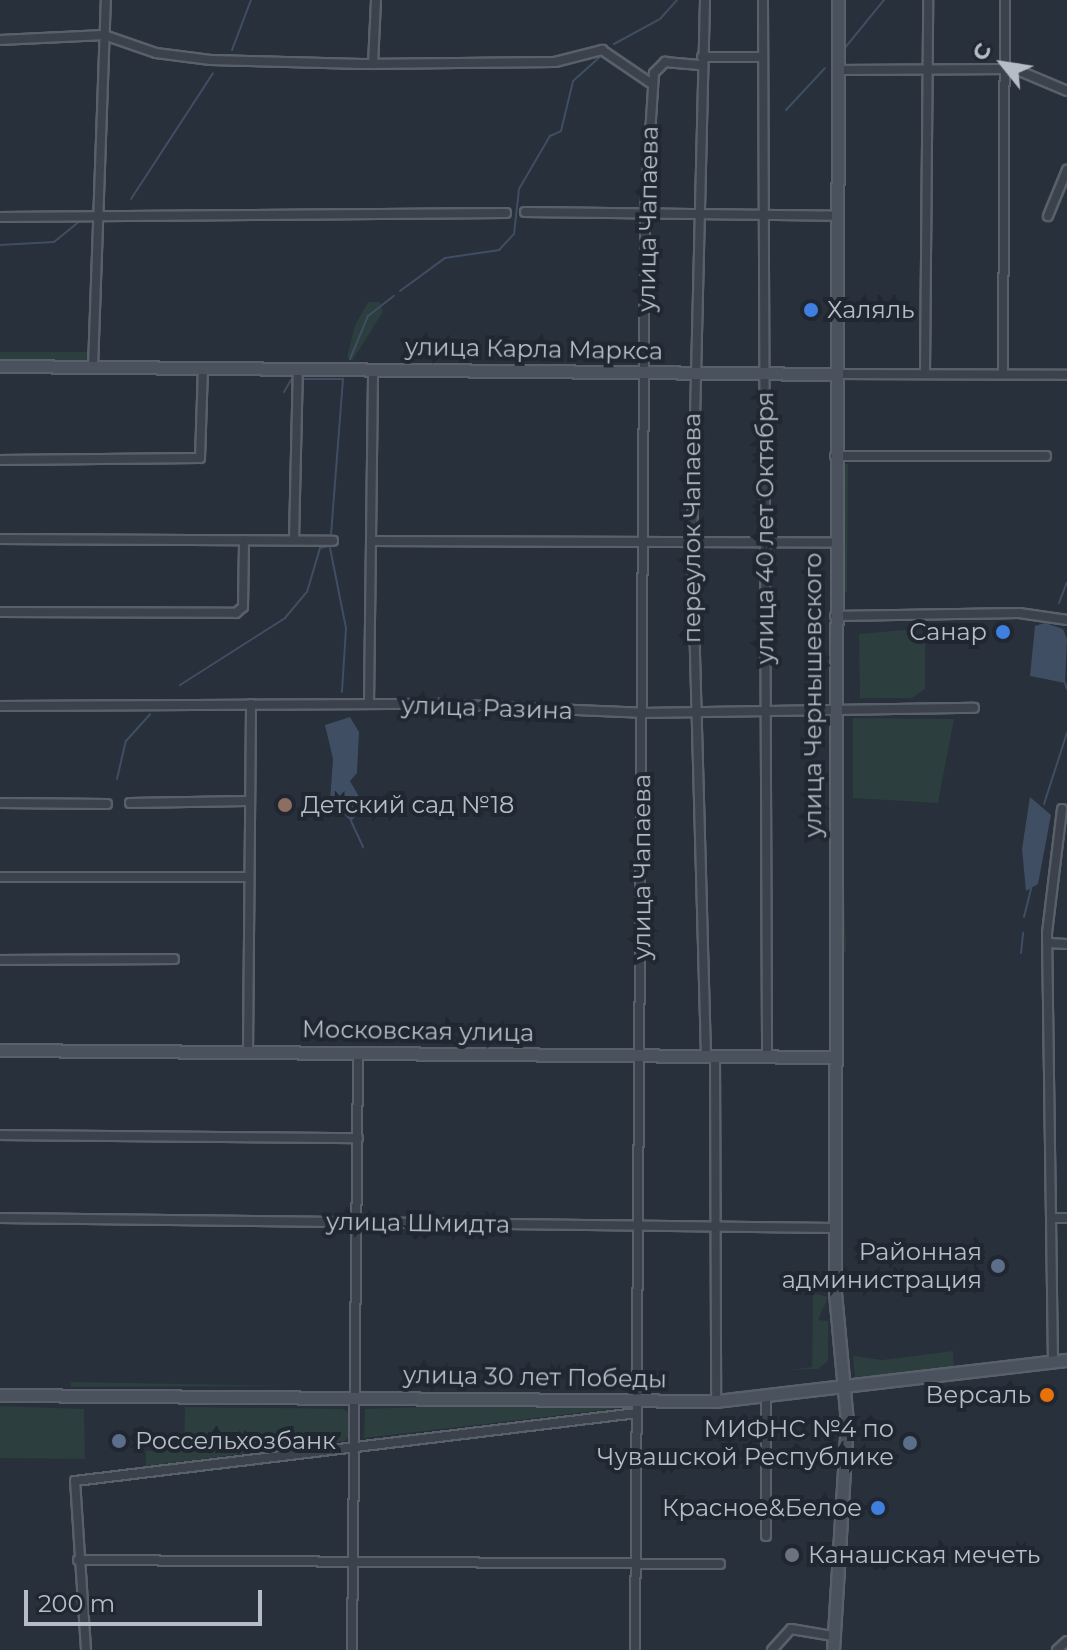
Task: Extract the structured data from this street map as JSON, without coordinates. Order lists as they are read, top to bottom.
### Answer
{
  "streets": {
    "street": [
      "улица Чапаева",
      "улица Карла Маркса",
      "переулок Чапаева",
      "улица 40 лет Октября",
      "улица Чернышевского",
      "улица Разина",
      "Московская улица",
      "улица Шмидта",
      "улица 30 лет Победы"
    ]
  },
  "crossings": [
    ["улица Чапаева", "улица Карла Маркса"],
    ["улица Чапаева", "улица Разина"],
    ["улица Чапаева", "Московская улица"],
    ["улица Чапаева", "улица Шмидта"],
    ["улица Чапаева", "улица 30 лет Победы"],
    ["улица Карла Маркса", "переулок Чапаева"],
    ["улица Карла Маркса", "улица 40 лет Октября"],
    ["улица Карла Маркса", "улица Чернышевского"],
    ["переулок Чапаева", "улица Разина"],
    ["переулок Чапаева", "Московская улица"],
    ["переулок Чапаева", "улица Шмидта"],
    ["переулок Чапаева", "улица 30 лет Победы"],
    ["улица 40 лет Октября", "улица Разина"],
    ["улица 40 лет Октября", "Московская улица"],
    ["улица Чернышевского", "улица Разина"],
    ["улица Чернышевского", "Московская улица"],
    ["улица Чернышевского", "улица Шмидта"],
    ["улица Чернышевского", "улица 30 лет Победы"]
  ],
  "places": [
    "Халяль",
    "Санар",
    "Детский сад №18",
    "Районная администрация",
    "Версаль",
    "Россельхозбанк",
    "МИФНС №4 по Чувашской Республике",
    "Красное&Белое",
    "Канашская мечеть"
  ],
  "scale_bar": "200 m",
  "north": "top left"
}
